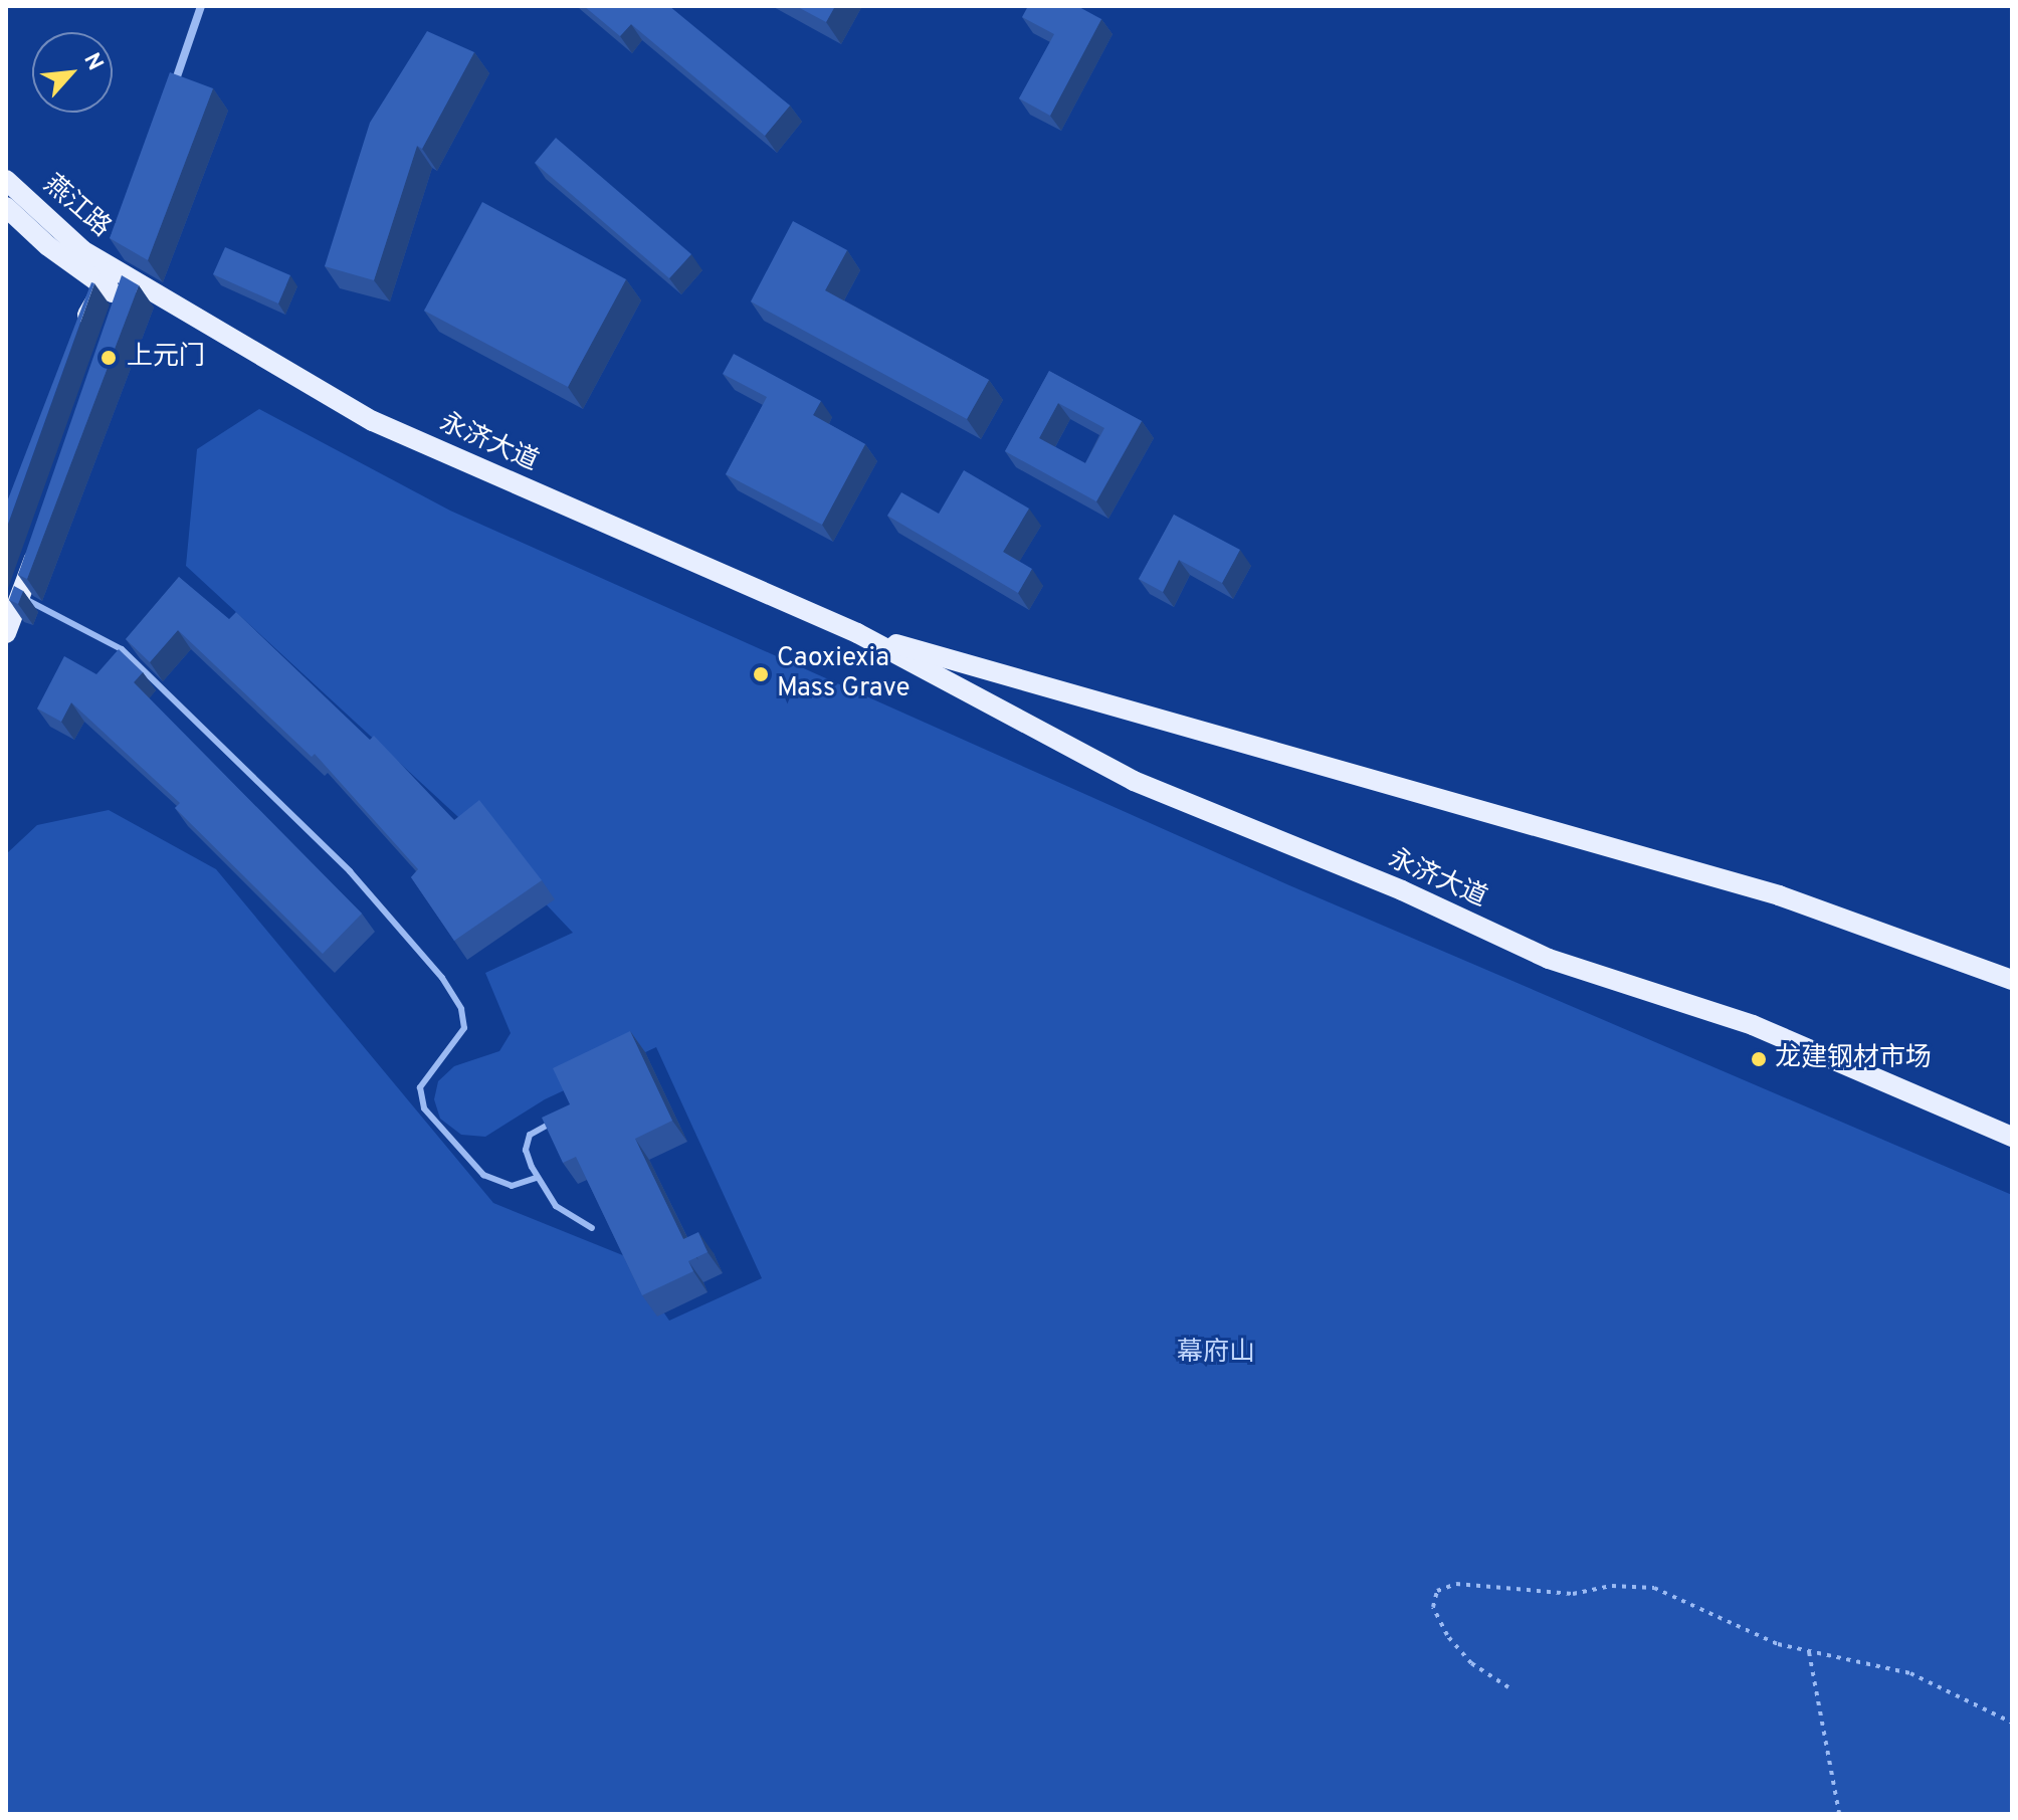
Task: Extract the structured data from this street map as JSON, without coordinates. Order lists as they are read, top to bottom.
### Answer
{
  "streets": {
    "main road": ["燕江路", "永济大道"]
  },
  "crossings": [
    ["燕江路", "永济大道"]
  ],
  "parks": ["幕府山"],
  "places": ["上元门", "Caoxiexia Mass Grave", "龙建钢材市场"],
  "north": "top right"
}
